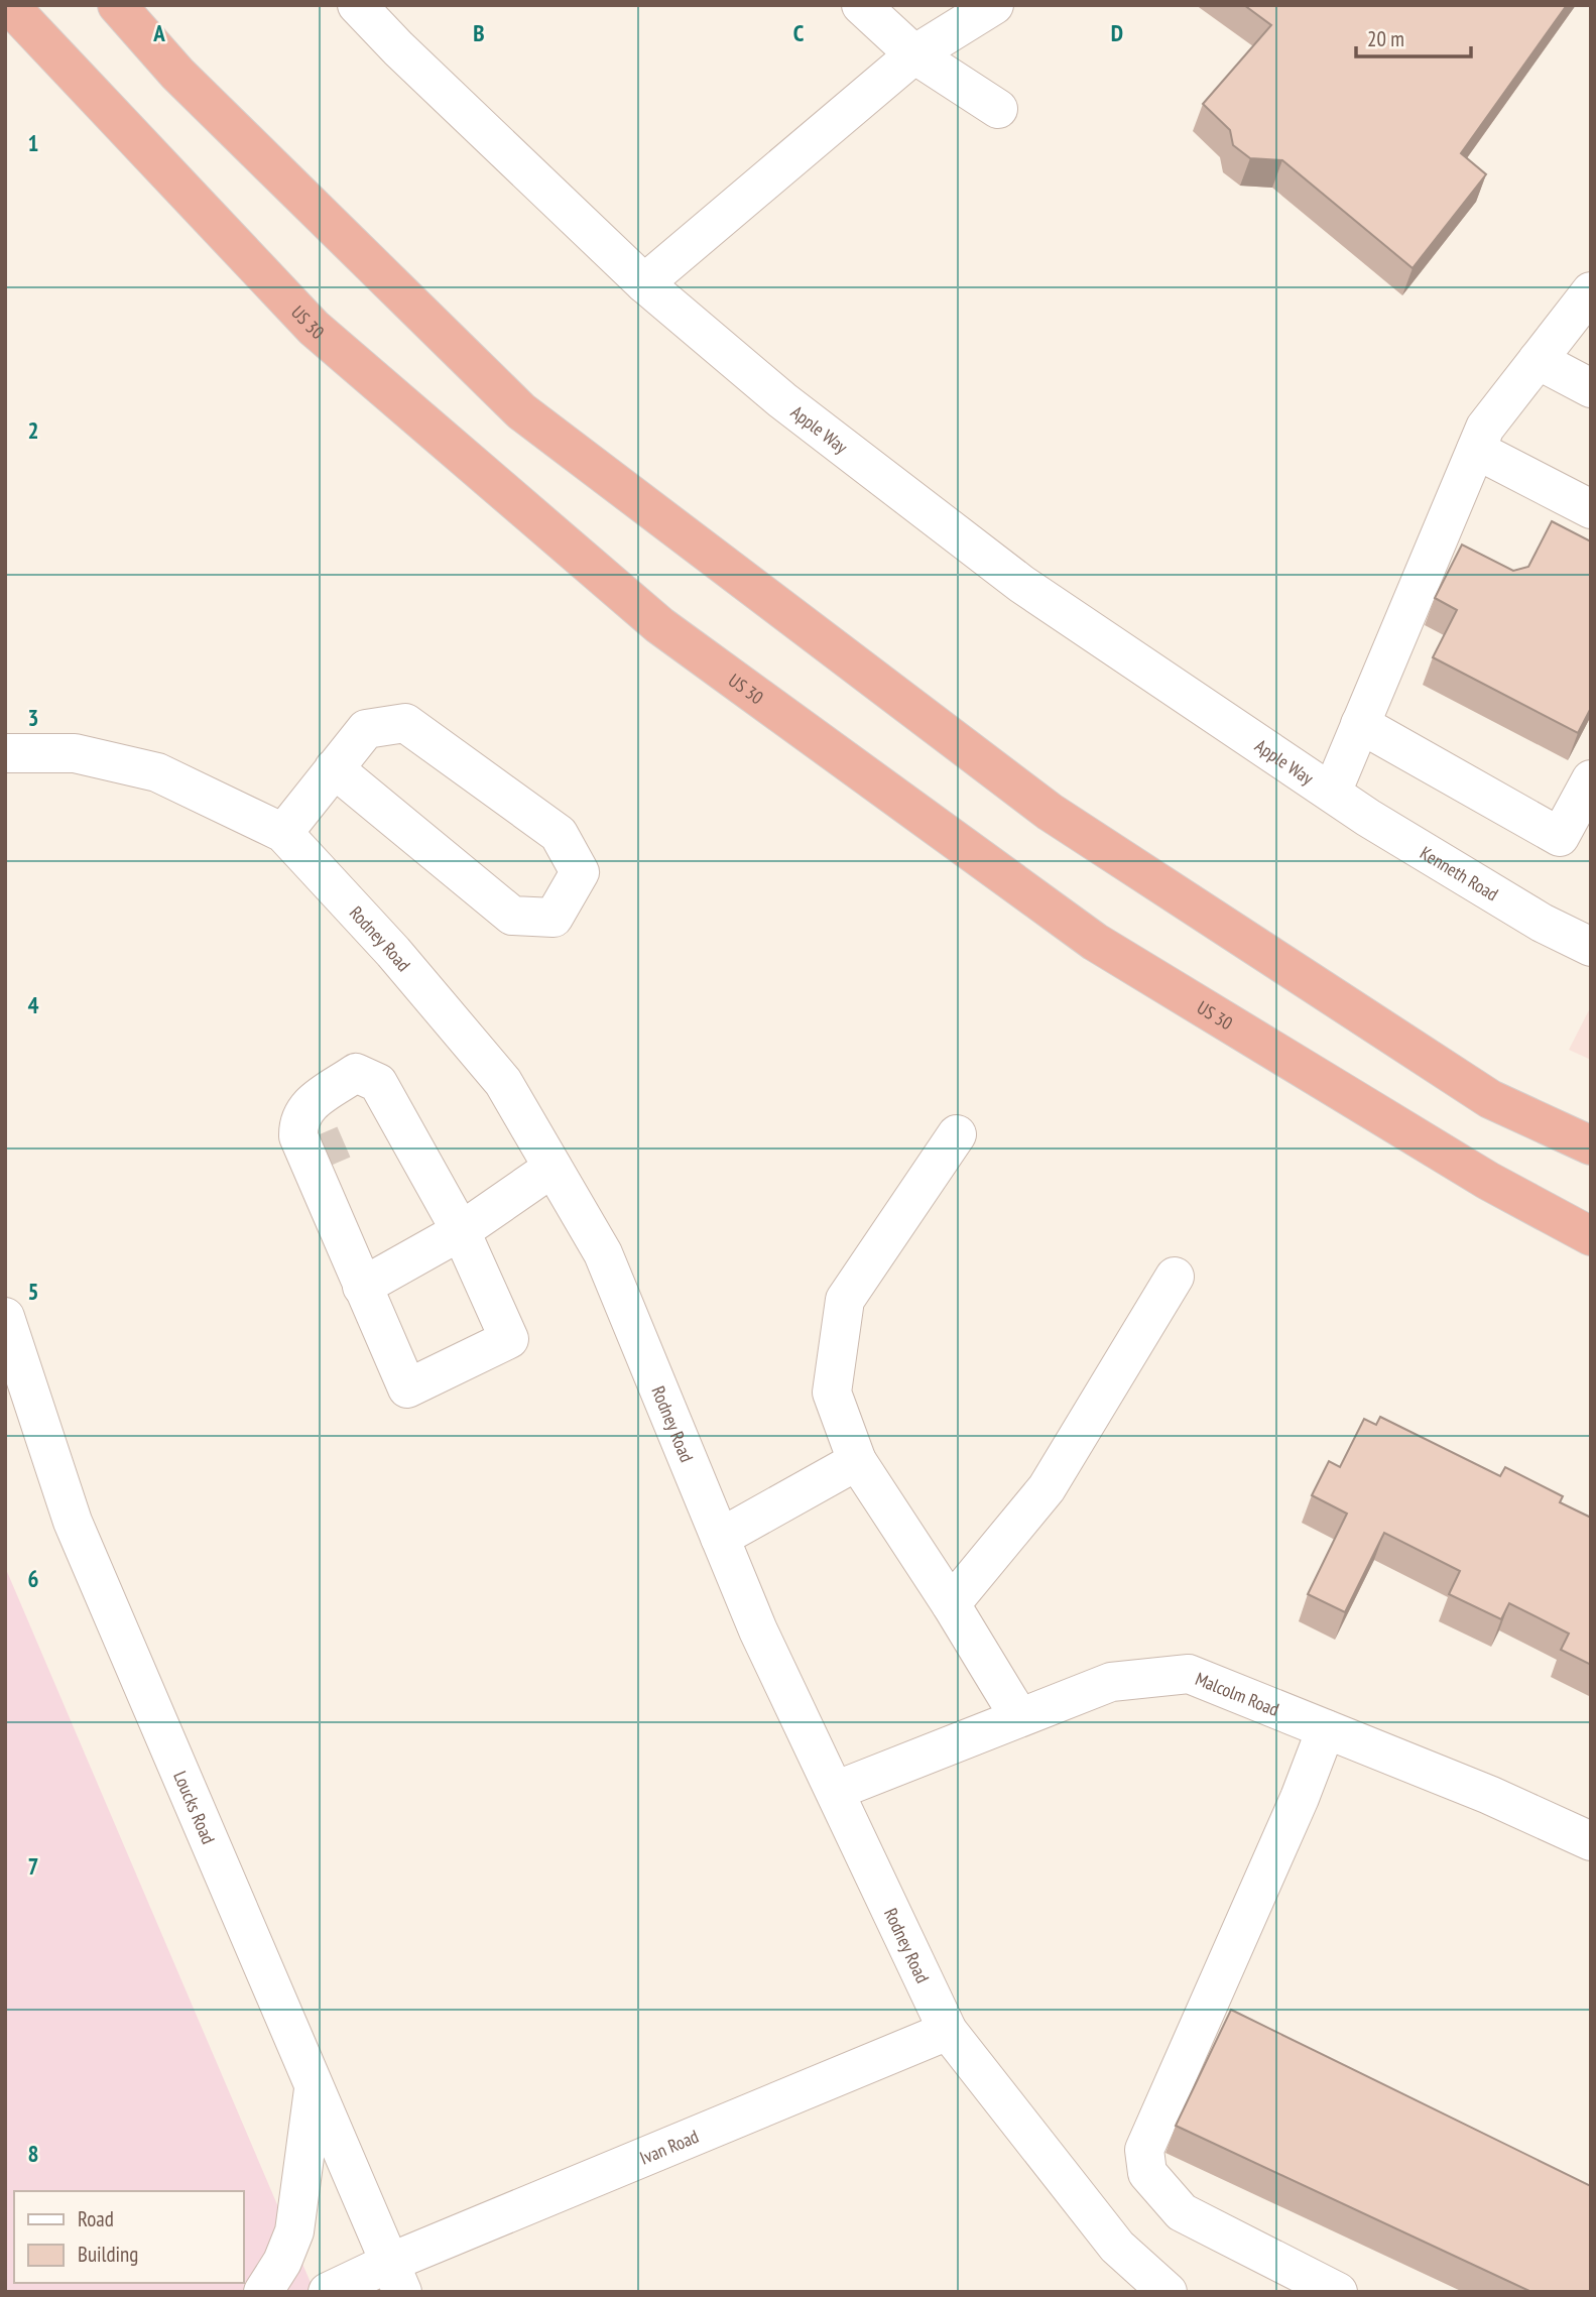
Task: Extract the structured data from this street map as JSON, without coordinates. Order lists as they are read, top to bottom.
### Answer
{
  "streets": {
    "highway": ["US 30"],
    "street": [
      "Apple Way",
      "Kenneth Road",
      "Rodney Road",
      "Malcolm Road",
      "Loucks Road",
      "Ivan Road"
    ]
  },
  "crossings": [
    ["Apple Way", "Kenneth Road"],
    ["Rodney Road", "Malcolm Road"],
    ["Rodney Road", "Ivan Road"],
    ["Loucks Road", "Ivan Road"]
  ],
  "legend": ["Road", "Building"],
  "scale_bar": "20 m",
  "grid": {
    "columns": [
      "A",
      "B",
      "C",
      "D"
    ],
    "rows": [
      "1",
      "2",
      "3",
      "4",
      "5",
      "6",
      "7",
      "8"
    ]
  }
}
